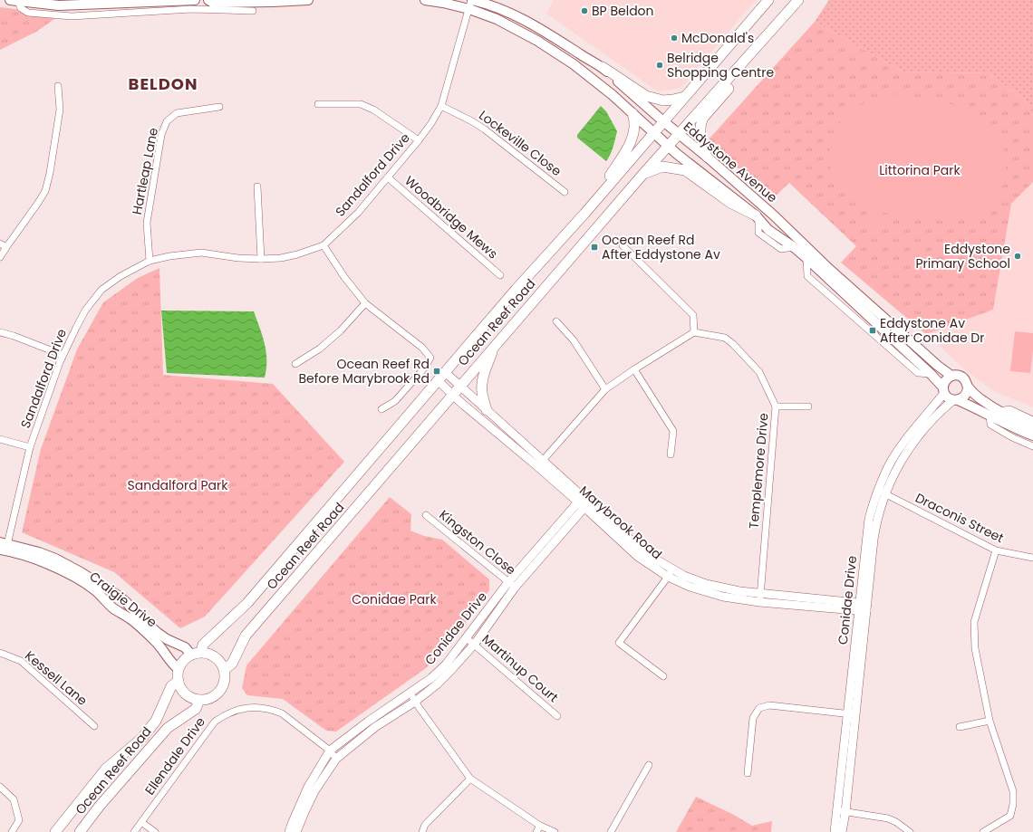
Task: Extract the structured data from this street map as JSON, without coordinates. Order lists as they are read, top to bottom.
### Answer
{
  "streets": {
    "main road": ["Eddystone Avenue", "Ocean Reef Road", "Craigie Drive"],
    "street": [
      "Lockeville Close",
      "Hartleap Lane",
      "Sandalford Drive",
      "Woodbridge Mews",
      "Templemore Drive",
      "Draconis Street",
      "Marybrook Road",
      "Kingston Close",
      "Conidae Drive",
      "Martinup Court",
      "Kessell Lane",
      "Ellendale Drive"
    ]
  },
  "crossings": [
    ["Lockeville Close", "Sandalford Drive"],
    ["Eddystone Avenue", "Sandalford Drive"],
    ["Eddystone Avenue", "Ocean Reef Road"],
    ["Eddystone Avenue", "Conidae Drive"],
    ["Hartleap Lane", "Sandalford Drive"],
    ["Sandalford Drive", "Woodbridge Mews"],
    ["Sandalford Drive", "Craigie Drive"],
    ["Ocean Reef Road", "Marybrook Road"],
    ["Ocean Reef Road", "Craigie Drive"],
    ["Templemore Drive", "Marybrook Road"],
    ["Draconis Street", "Conidae Drive"],
    ["Marybrook Road", "Conidae Drive"],
    ["Kingston Close", "Conidae Drive"],
    ["Conidae Drive", "Martinup Court"],
    ["Conidae Drive", "Ellendale Drive"]
  ],
  "districts": ["BELDON"],
  "parks": ["Littorina Park", "Sandalford Park", "Conidae Park"],
  "places": {
    "other": [
      "BP Beldon",
      "McDonald's",
      "Belridge Shopping Centre",
      "Eddystone Primary School"
    ],
    "transit": ["Ocean Reef Rd After Eddystone Av", "Eddystone Av After Conidae Dr", "Ocean Reef Rd Before Marybrook Rd"]
  }
}
